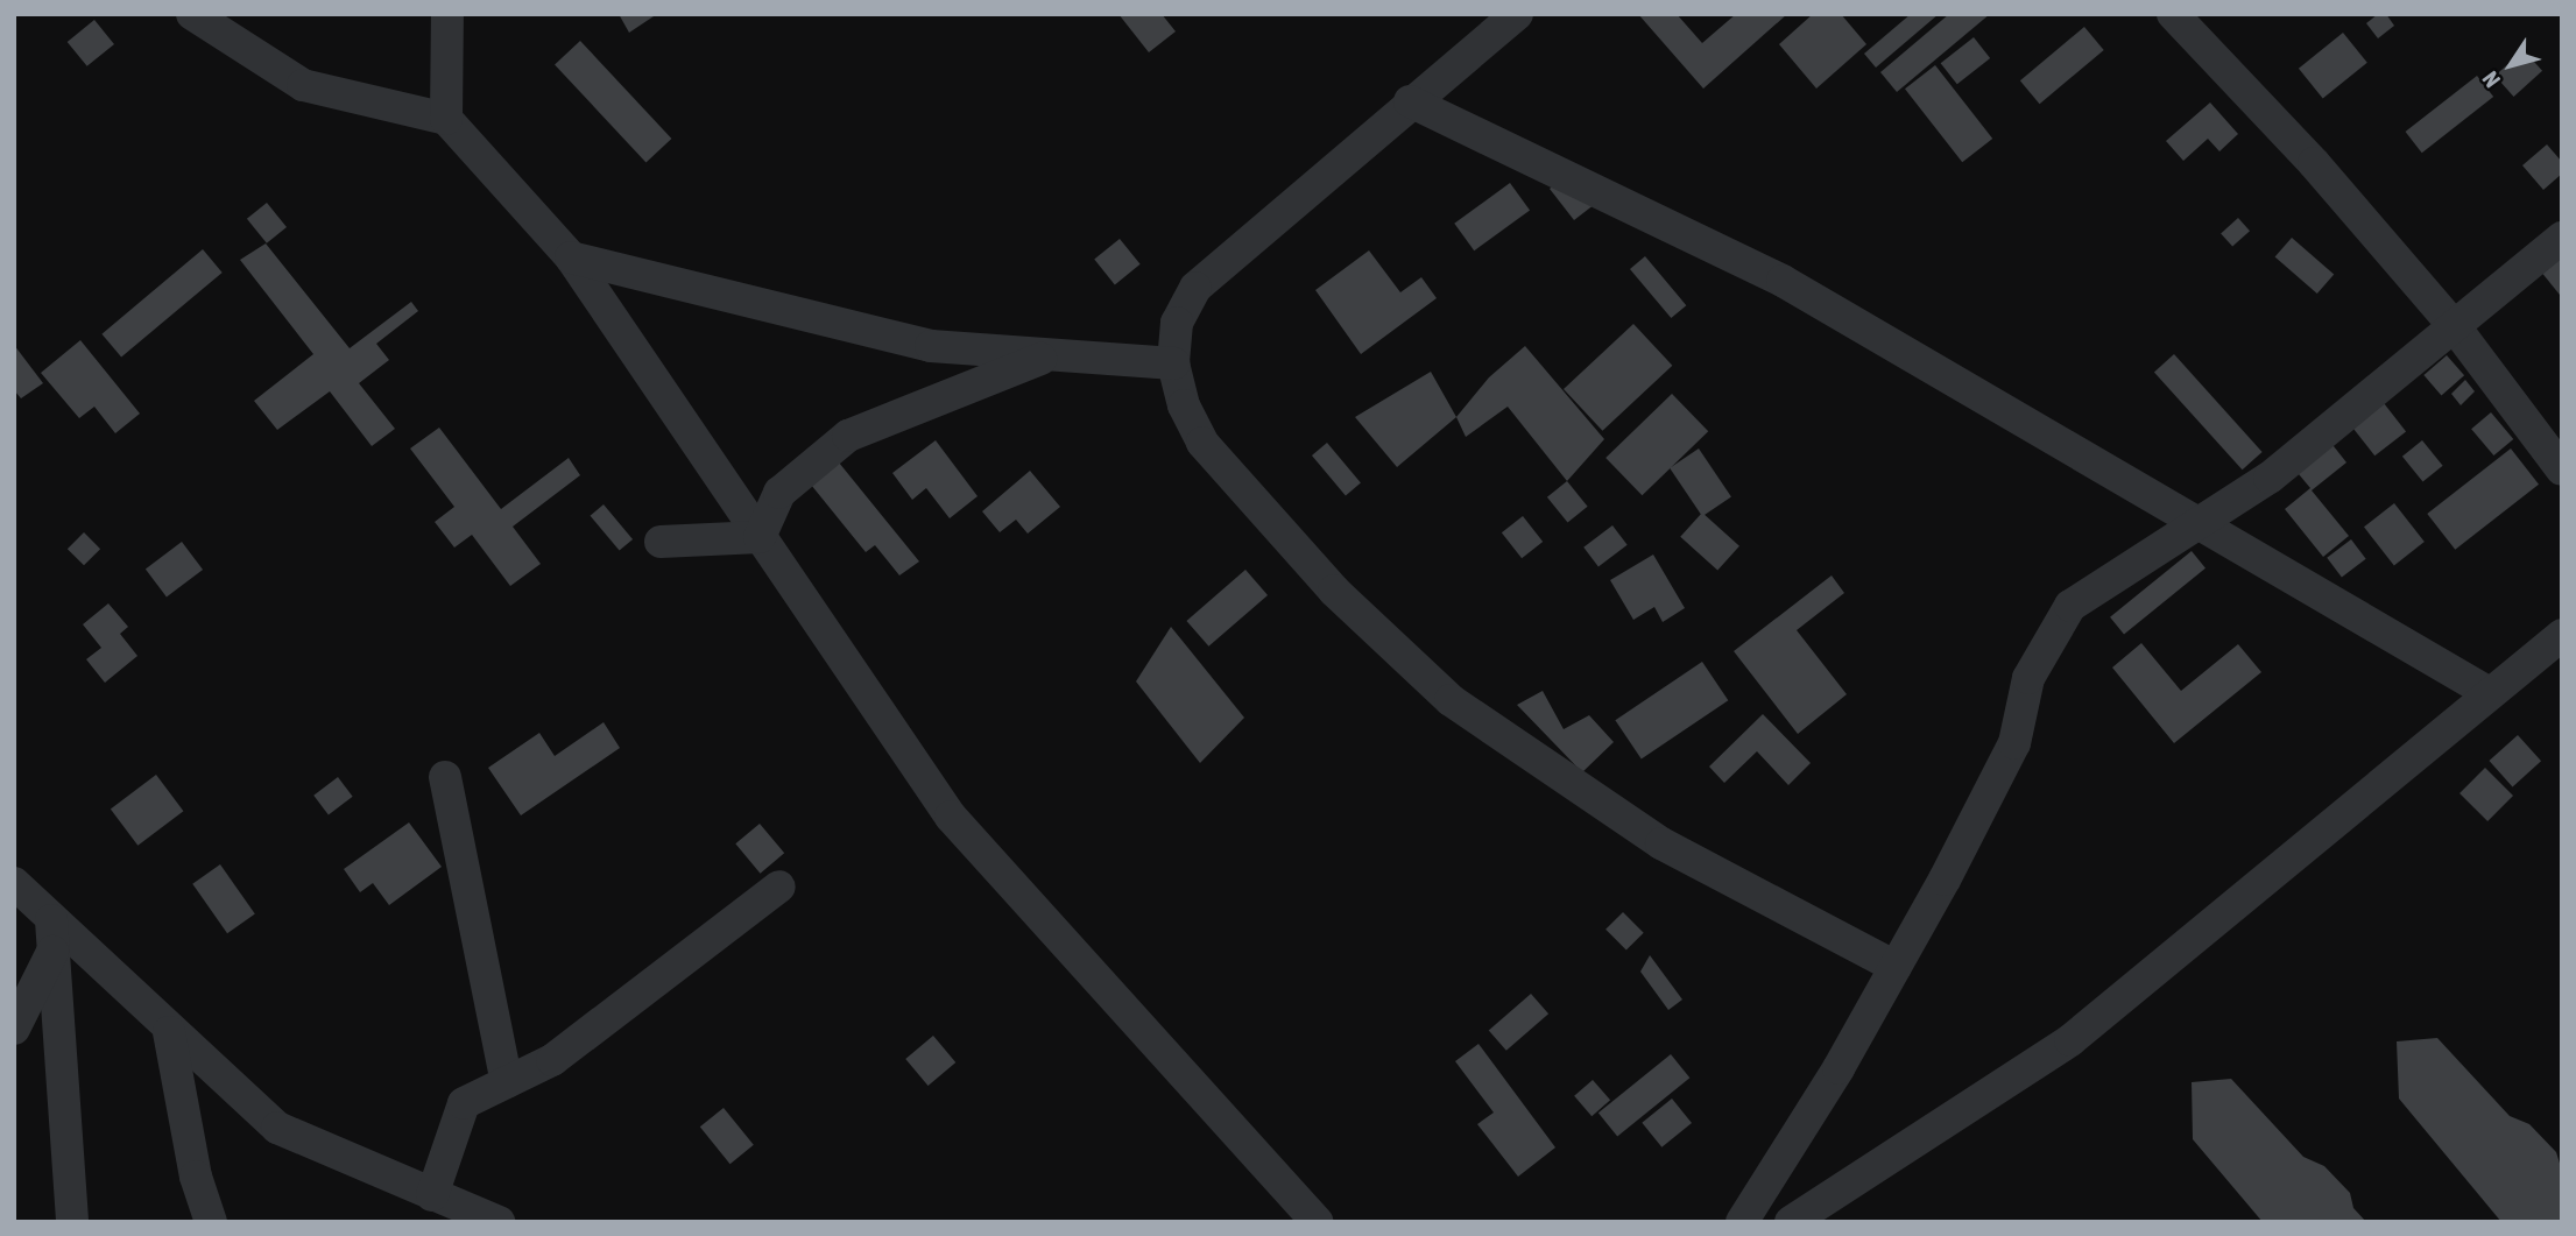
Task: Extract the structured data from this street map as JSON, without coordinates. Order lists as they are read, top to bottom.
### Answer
{
  "north": "bottom left"
}
